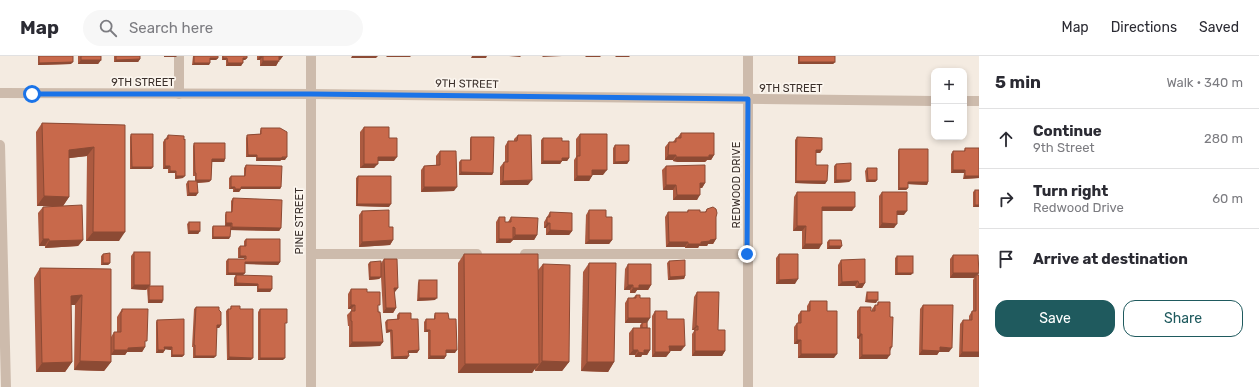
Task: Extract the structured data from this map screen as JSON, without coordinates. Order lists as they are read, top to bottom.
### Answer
{
  "streets": {
    "street": ["9TH STREET", "REDWOOD DRIVE", "PINE STREET"]
  },
  "crossings": [
    ["9TH STREET", "REDWOOD DRIVE"],
    ["9TH STREET", "PINE STREET"]
  ],
  "page": {
    "header": "Map",
    "search": "Search here",
    "nav": ["Map", "Directions", "Saved"],
    "heading": ["5 min", "Walk · 340 m"],
    "map_buttons": ["+", "−"],
    "list": [
      ["Continue", "9th Street", "280 m"],
      ["Turn right", "Redwood Drive", "60 m"],
      "Arrive at destination"
    ],
    "buttons": ["Save", "Share"]
  }
}
